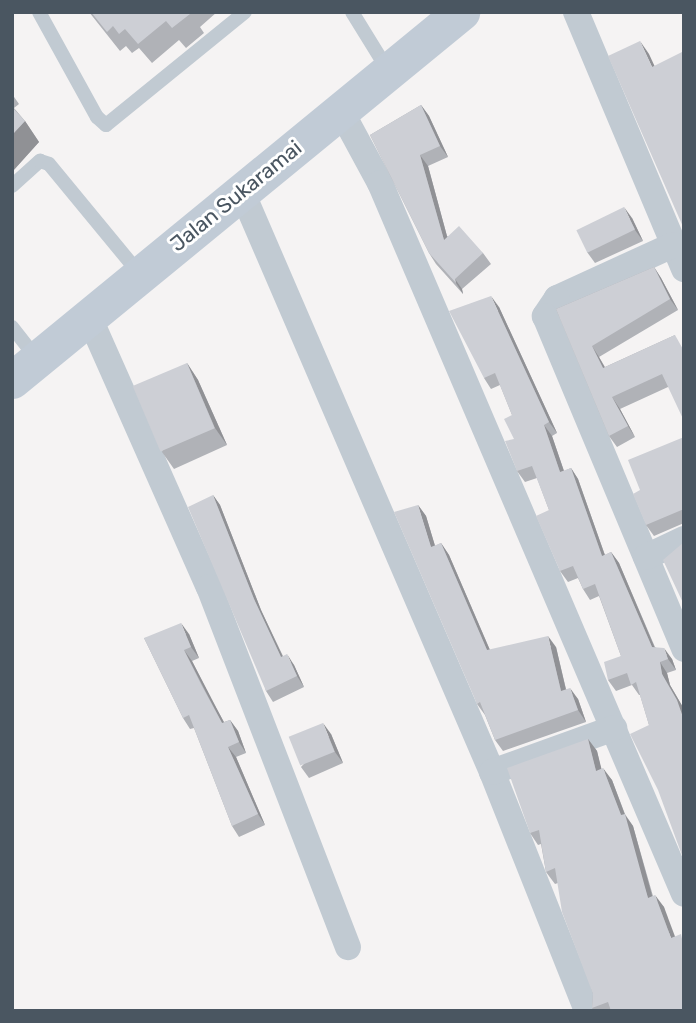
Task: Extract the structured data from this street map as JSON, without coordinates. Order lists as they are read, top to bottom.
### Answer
{
  "streets": {
    "street": ["Jalan Sukaramai"]
  }
}
